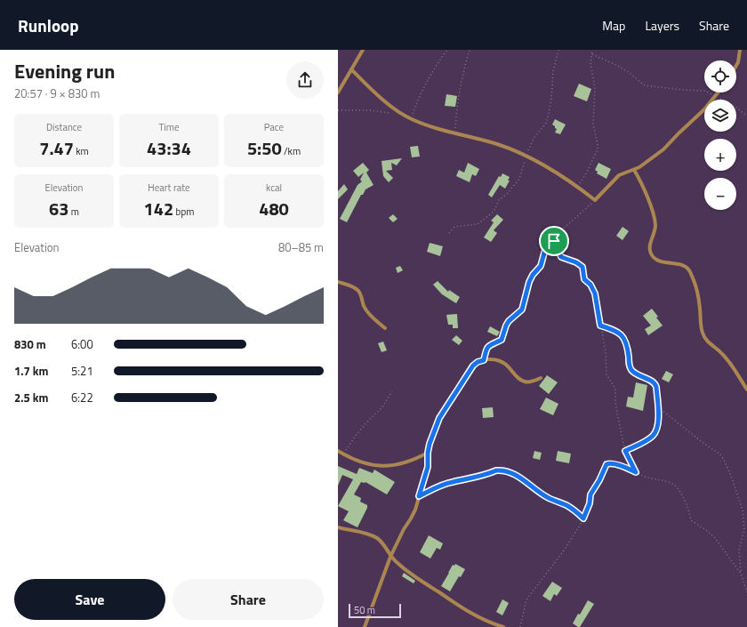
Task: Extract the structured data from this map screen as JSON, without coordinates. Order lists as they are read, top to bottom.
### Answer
{
  "scale_bar": "50 m",
  "page": {
    "header": "Runloop",
    "nav": ["Map", "Layers", "Share"],
    "heading": ["Evening run", "20:57 · 9 × 830 m"],
    "map_buttons": ["+", "−"],
    "stats": [
      ["Distance", "7.47 km"],
      ["Time", "43:34"],
      ["Pace", "5:50 /km"],
      ["Elevation", "63 m"],
      ["Heart rate", "142 bpm"],
      ["kcal", "480"]
    ],
    "chart": ["Elevation", "80–85 m"],
    "list": [
      {
        "name": "830 m",
        "note": "6:00"
      },
      {
        "name": "1.7 km",
        "note": "5:21"
      },
      {
        "name": "2.5 km",
        "note": "6:22"
      }
    ],
    "buttons": ["Save", "Share"],
    "scale": "50 m"
  }
}
